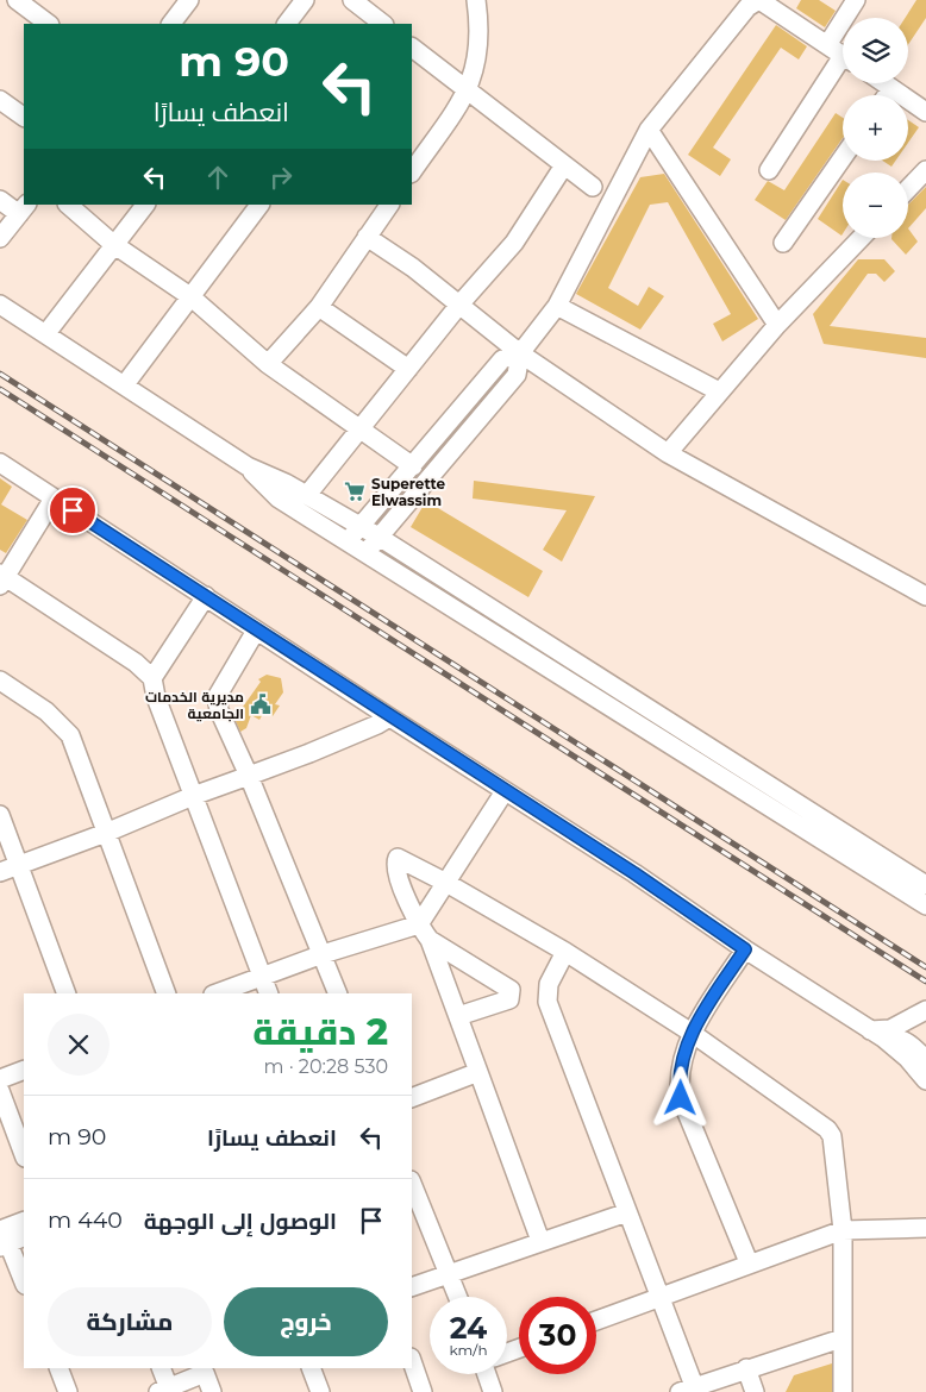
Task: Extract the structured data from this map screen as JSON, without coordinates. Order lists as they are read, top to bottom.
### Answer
{
  "places": {
    "supermarket": ["Superette Elwassim"],
    "public building": ["مديرية الخدمات الجامعية"]
  },
  "page": {
    "map_buttons": ["+", "−"],
    "turn": ["90 m", "انعطف يسارًا"],
    "heading": ["2 دقيقة", "530 m · 20:28"],
    "list": [
      {
        "name": "انعطف يسارًا",
        "value": "90 m"
      },
      {
        "name": "الوصول إلى الوجهة",
        "value": "440 m"
      }
    ],
    "buttons": ["خروج", "مشاركة"],
    "speed": "24 km/h",
    "limit": "30"
  }
}
